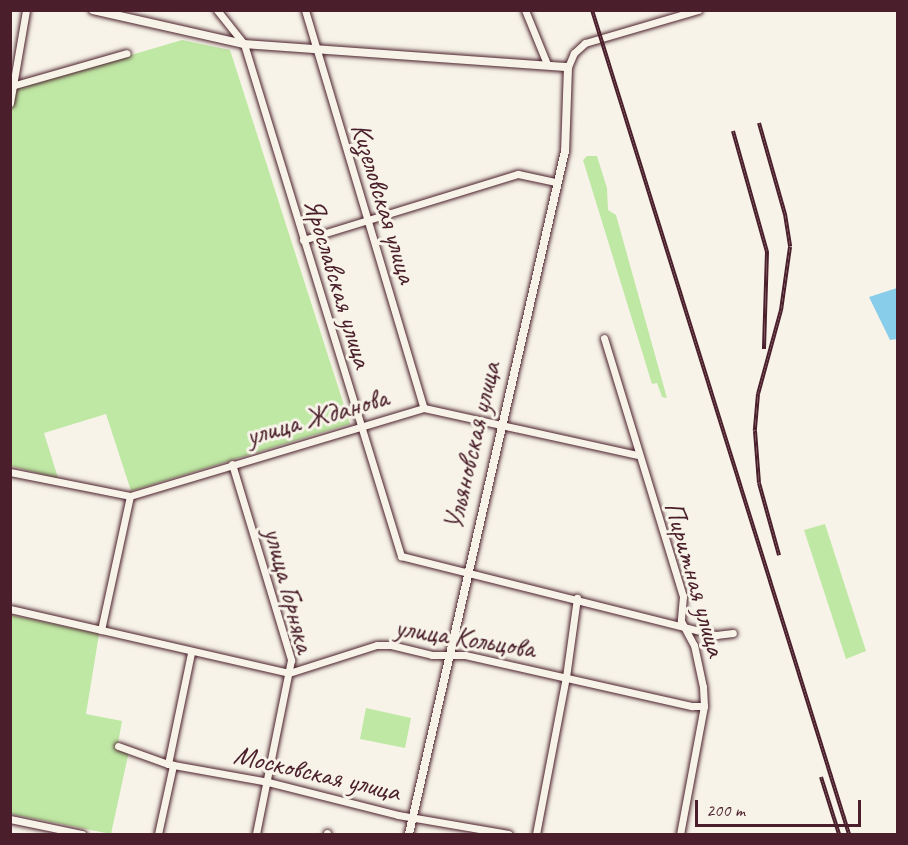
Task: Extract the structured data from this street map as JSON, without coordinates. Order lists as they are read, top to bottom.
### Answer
{
  "streets": {
    "main road": ["Ульяновская улица"],
    "street": [
      "Кизеловская улица",
      "Ярославская улица",
      "улица Жданова",
      "Пиритная улица",
      "улица Горняка",
      "улица Кольцова",
      "Московская улица"
    ]
  },
  "crossings": [
    ["Кизеловская улица", "улица Жданова"],
    ["Ярославская улица", "улица Жданова"],
    ["Ярославская улица", "Ульяновская улица"],
    ["Ярославская улица", "Пиритная улица"],
    ["улица Жданова", "Ульяновская улица"],
    ["улица Жданова", "Пиритная улица"],
    ["улица Жданова", "улица Горняка"],
    ["Ульяновская улица", "улица Кольцова"],
    ["Ульяновская улица", "Московская улица"],
    ["Пиритная улица", "улица Кольцова"],
    ["улица Горняка", "улица Кольцова"],
    ["улица Горняка", "Московская улица"]
  ],
  "scale_bar": "200 m"
}
